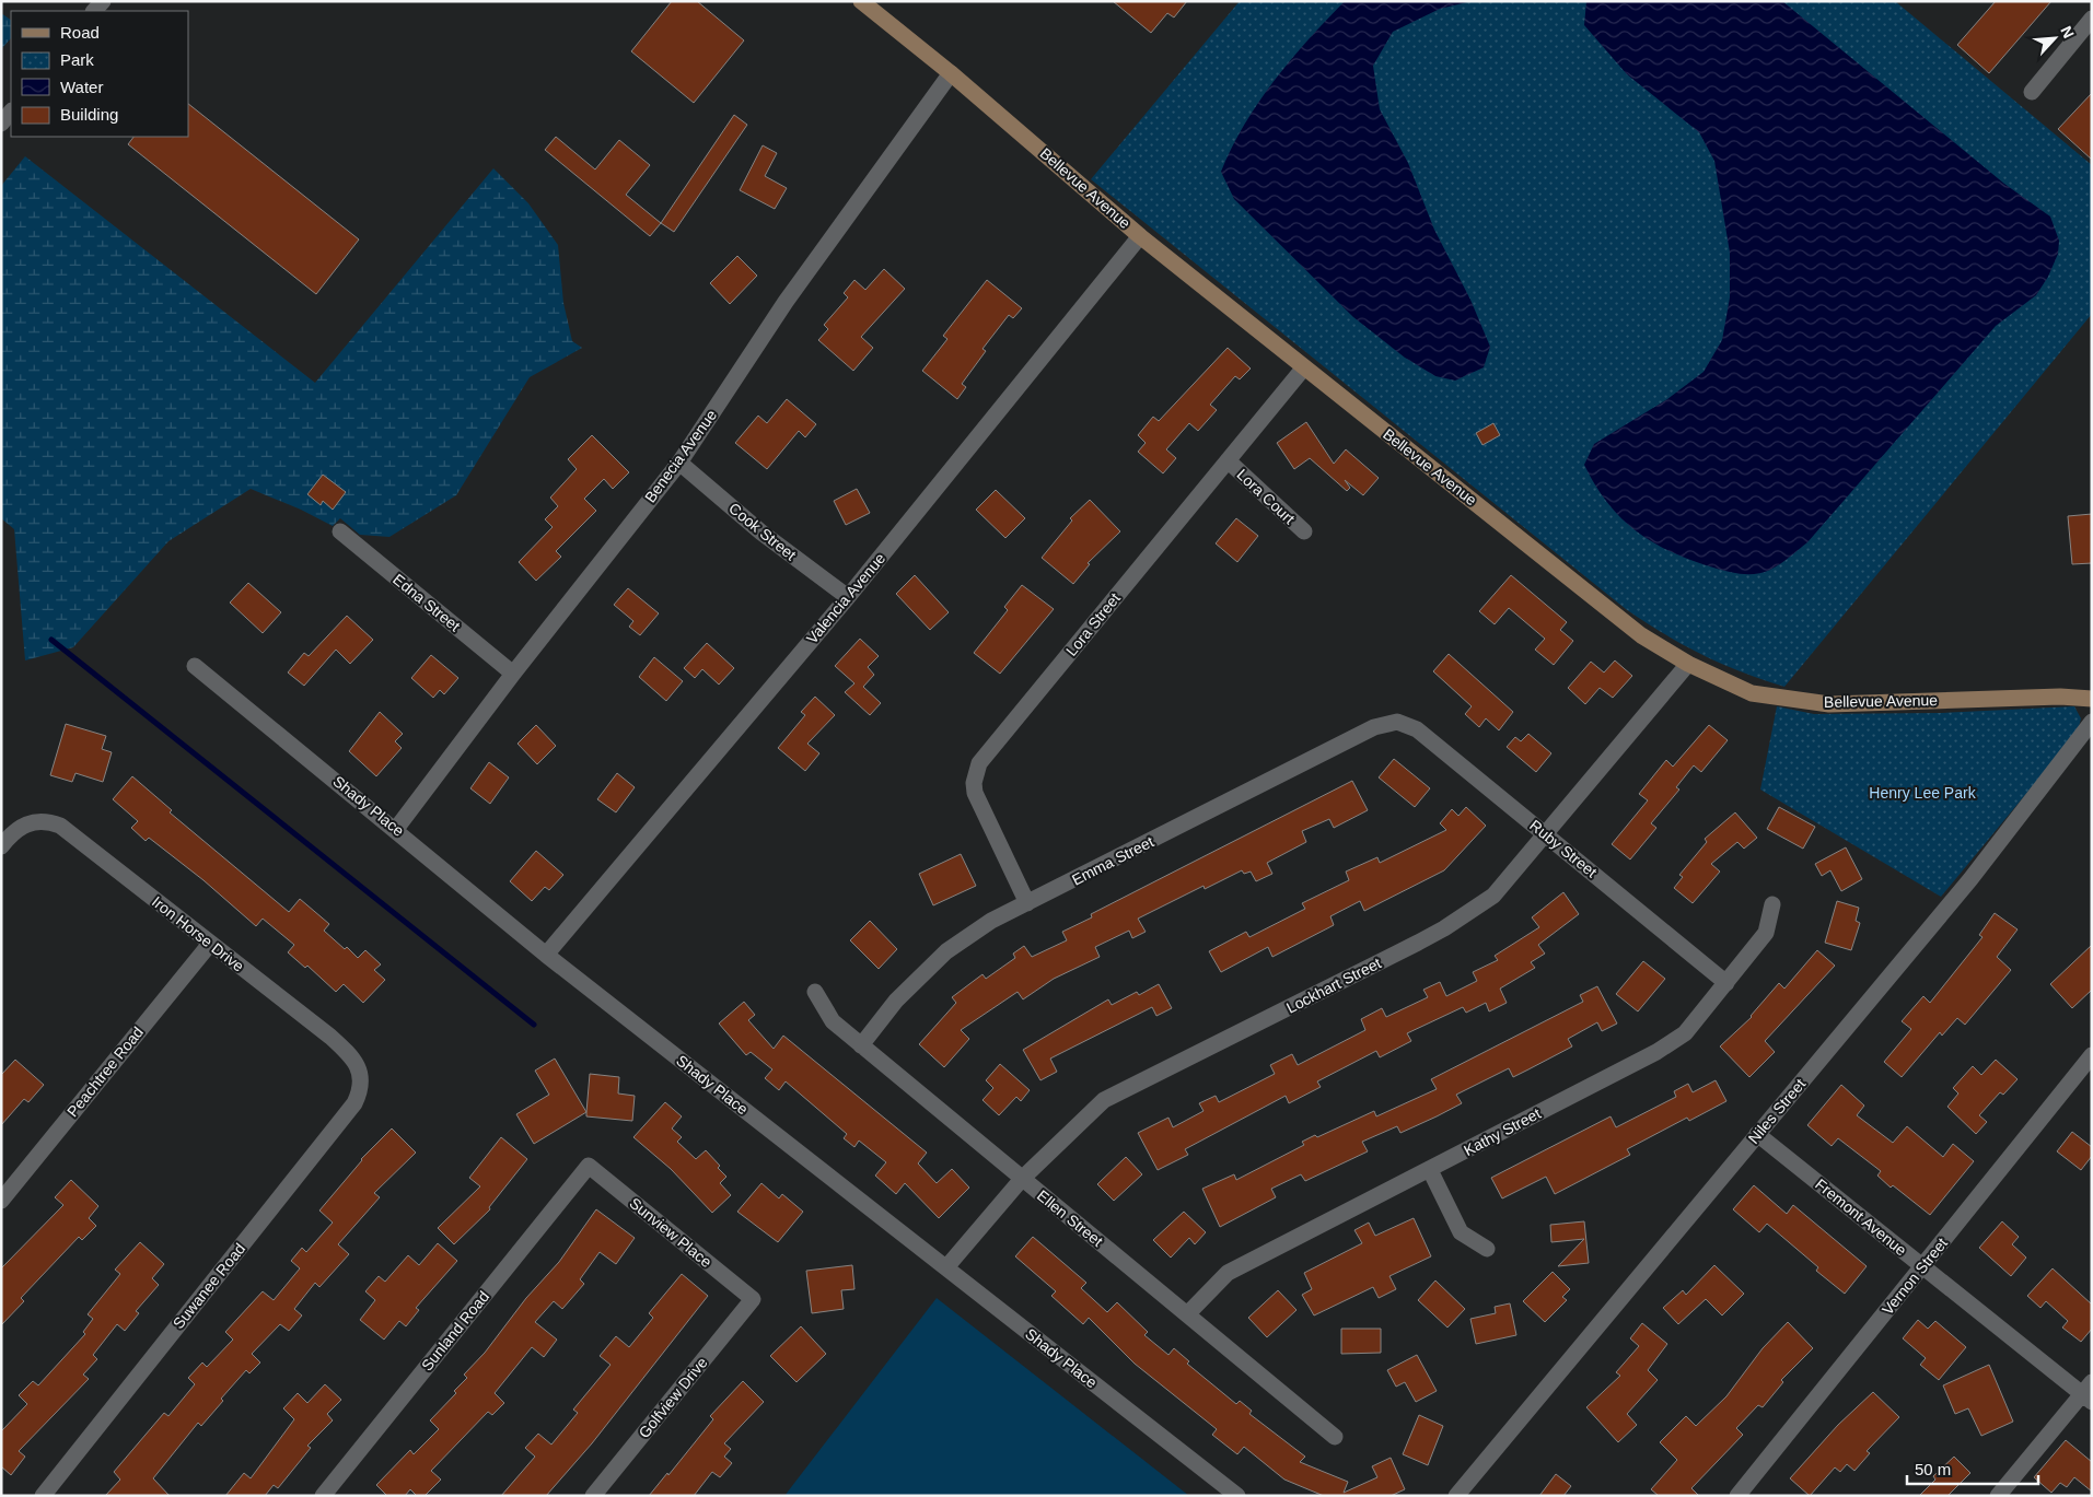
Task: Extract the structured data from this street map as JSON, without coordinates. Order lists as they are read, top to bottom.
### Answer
{
  "streets": {
    "street": [
      "Bellevue Avenue",
      "Benecia Avenue",
      "Lora Court",
      "Cook Street",
      "Valencia Avenue",
      "Edna Street",
      "Lora Street",
      "Shady Place",
      "Ruby Street",
      "Emma Street",
      "Iron Horse Drive",
      "Lockhart Street",
      "Peachtree Road",
      "Niles Street",
      "Kathy Street",
      "Fremont Avenue",
      "Ellen Street",
      "Sunview Place",
      "Vernon Street",
      "Suwanee Road",
      "Sunland Road",
      "Golfview Drive"
    ]
  },
  "crossings": [
    ["Bellevue Avenue", "Benecia Avenue"],
    ["Bellevue Avenue", "Valencia Avenue"],
    ["Bellevue Avenue", "Lora Street"],
    ["Bellevue Avenue", "Lockhart Street"],
    ["Benecia Avenue", "Cook Street"],
    ["Benecia Avenue", "Edna Street"],
    ["Benecia Avenue", "Shady Place"],
    ["Lora Court", "Lora Street"],
    ["Cook Street", "Valencia Avenue"],
    ["Valencia Avenue", "Shady Place"],
    ["Lora Street", "Emma Street"],
    ["Shady Place", "Lockhart Street"],
    ["Ruby Street", "Emma Street"],
    ["Ruby Street", "Lockhart Street"],
    ["Ruby Street", "Kathy Street"],
    ["Emma Street", "Ellen Street"],
    ["Iron Horse Drive", "Peachtree Road"],
    ["Iron Horse Drive", "Suwanee Road"],
    ["Lockhart Street", "Ellen Street"],
    ["Niles Street", "Fremont Avenue"],
    ["Kathy Street", "Ellen Street"],
    ["Fremont Avenue", "Vernon Street"],
    ["Sunview Place", "Sunland Road"],
    ["Sunview Place", "Golfview Drive"]
  ],
  "parks": ["Henry Lee Park"],
  "legend": [
    "Road",
    "Park",
    "Water",
    "Building"
  ],
  "scale_bar": "50 m",
  "north": "top right"
}
